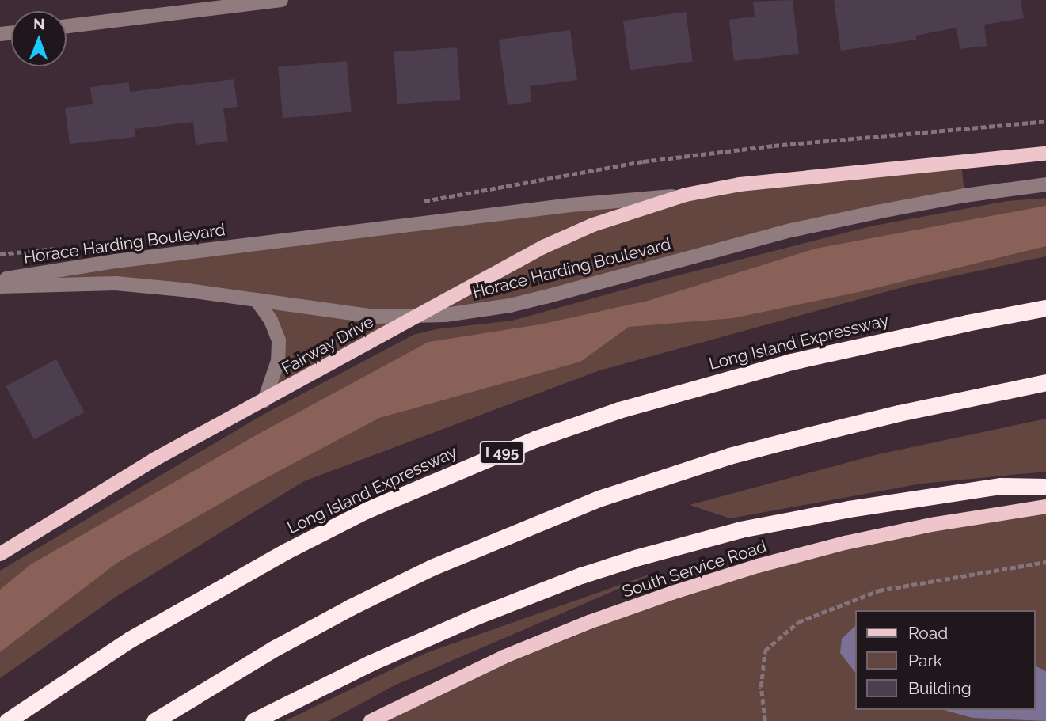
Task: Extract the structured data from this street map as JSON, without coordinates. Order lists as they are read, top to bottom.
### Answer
{
  "streets": {
    "highway": ["Long Island Expressway", "I 495"],
    "main road": ["Horace Harding Boulevard", "Fairway Drive", "South Service Road"]
  },
  "crossings": [
    ["Horace Harding Boulevard", "Fairway Drive"]
  ],
  "legend": ["Road", "Park", "Building"],
  "north": "top"
}
